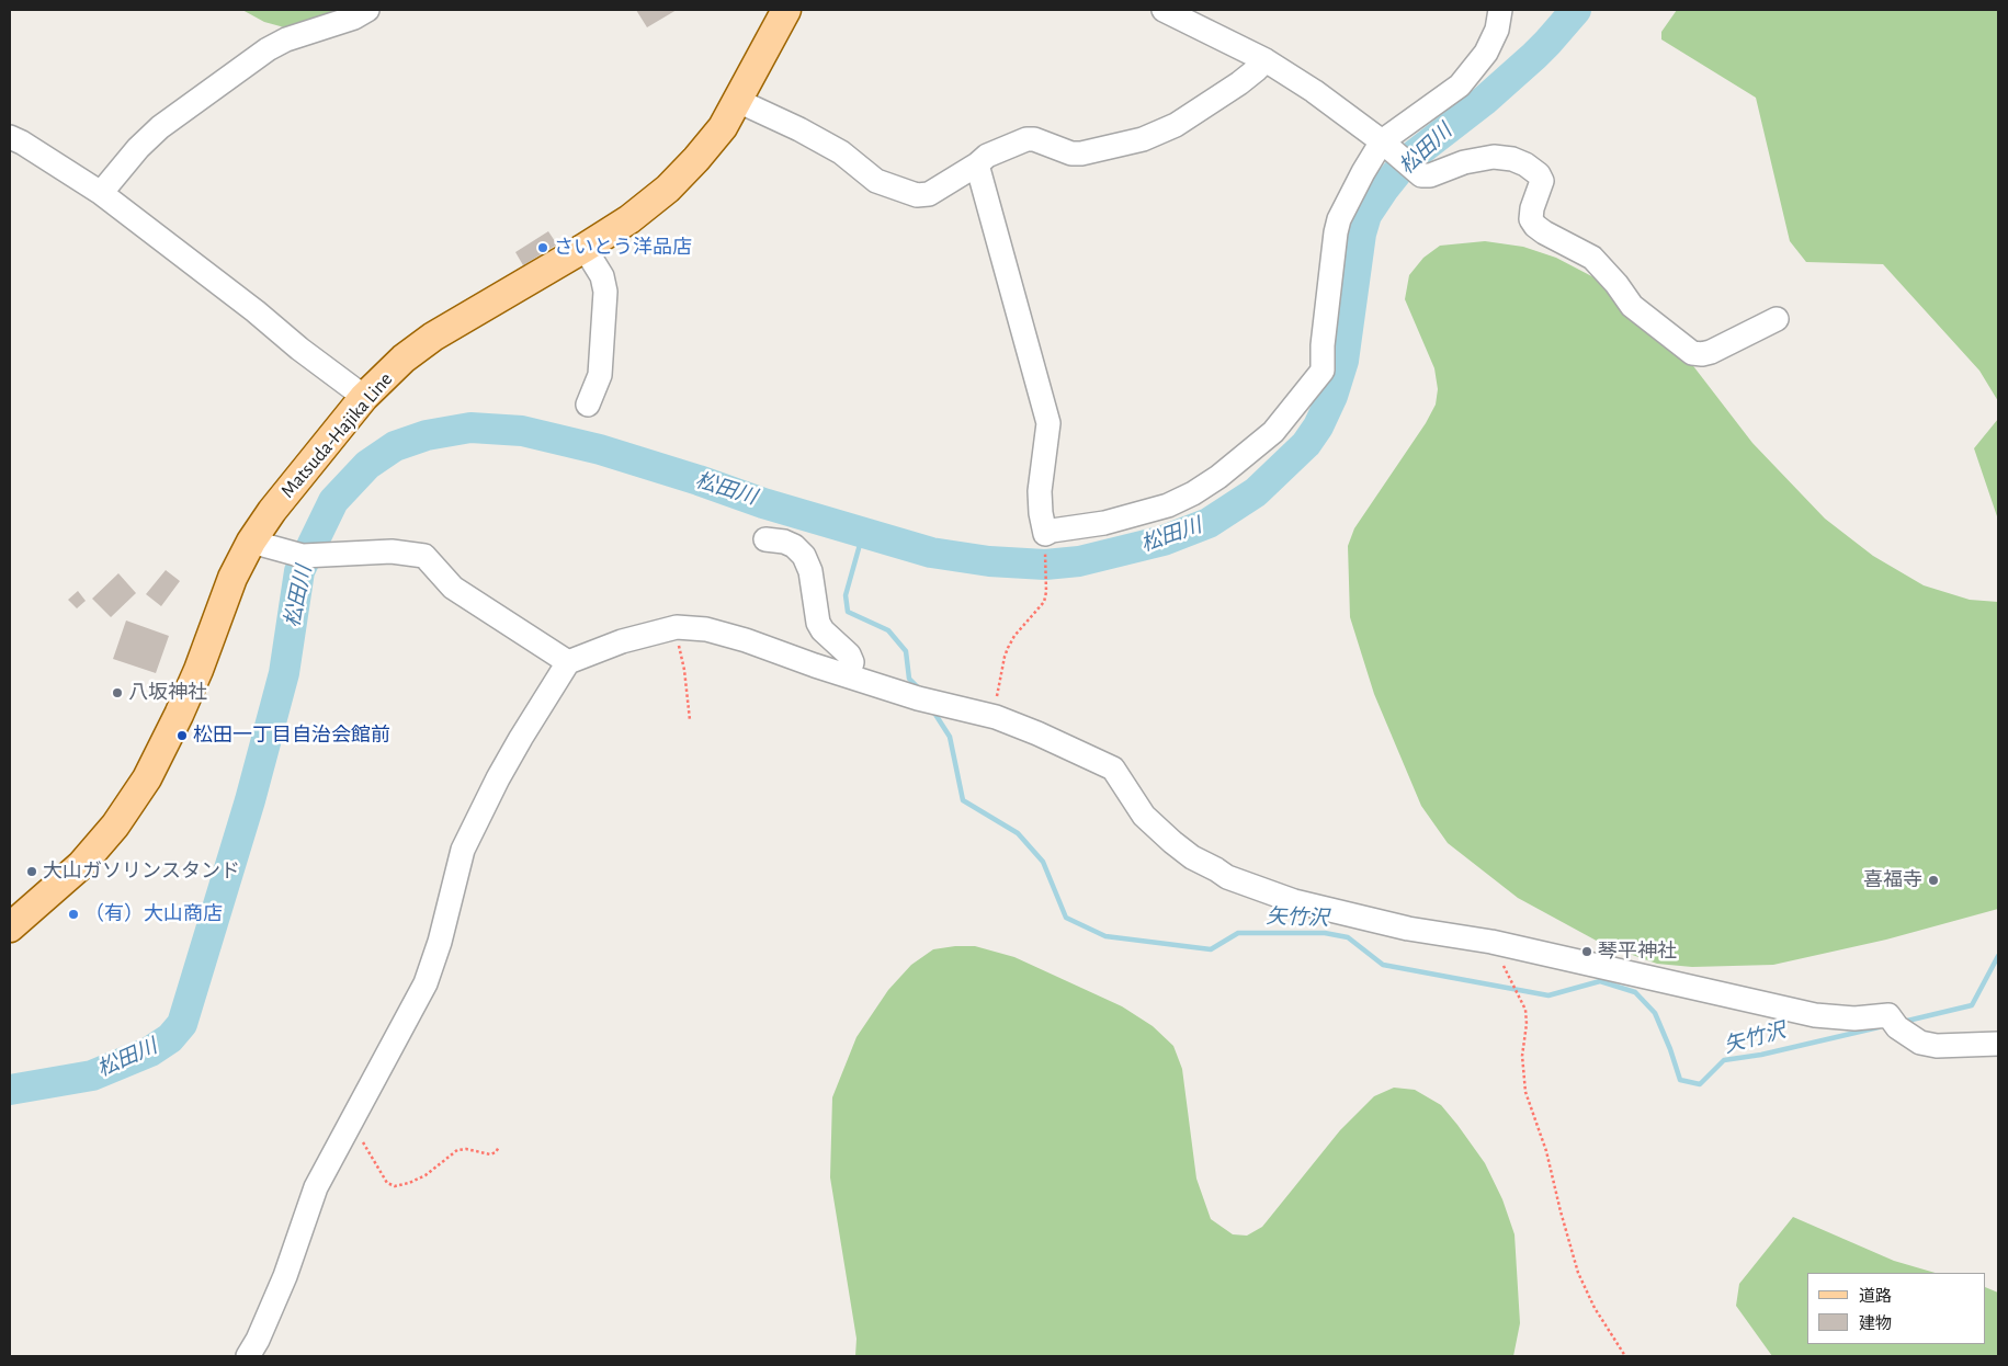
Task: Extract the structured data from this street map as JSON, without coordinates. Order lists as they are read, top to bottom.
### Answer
{
  "streets": {
    "main road": ["Matsuda-Hajika Line"]
  },
  "water": ["松田川", "矢竹沢"],
  "places": [
    "さいとう洋品店",
    "八坂神社",
    "松田一丁目自治会館前",
    "大山ガソリンスタンド",
    "喜福寺",
    "（有）大山商店",
    "琴平神社"
  ],
  "legend": ["道路", "建物"]
}
